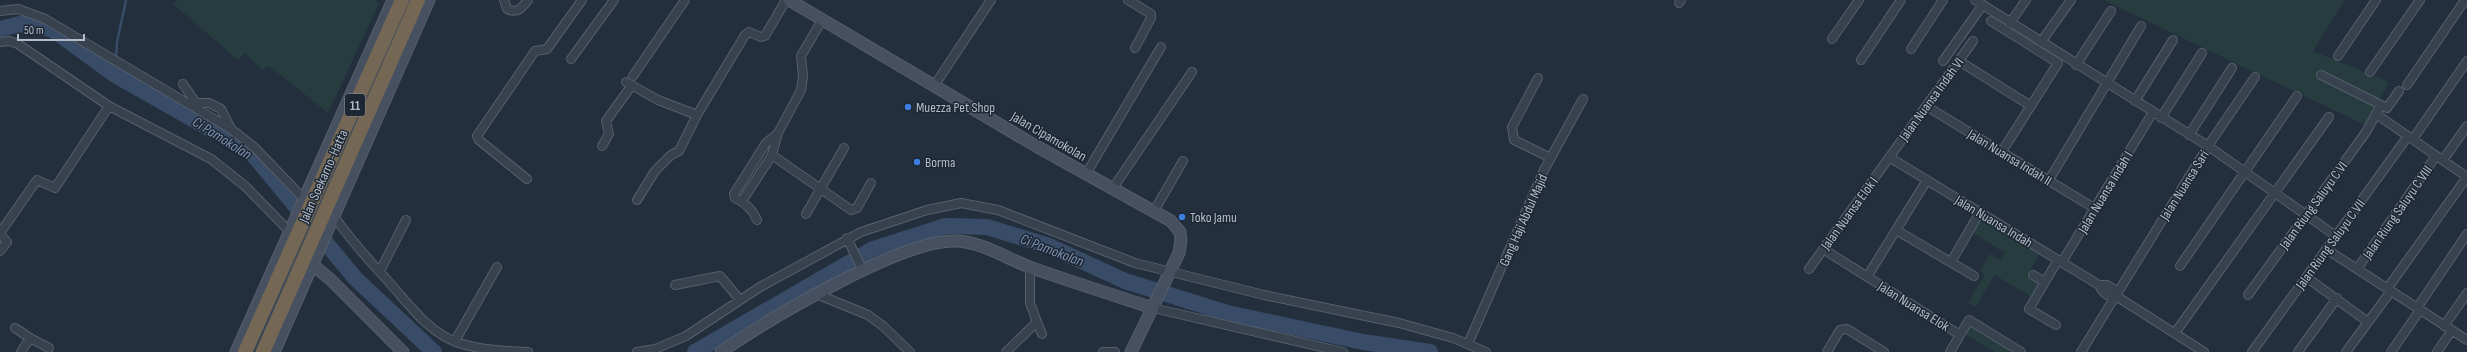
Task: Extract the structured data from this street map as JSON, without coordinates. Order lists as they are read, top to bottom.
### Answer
{
  "streets": {
    "highway": ["11", "Jalan Soekarno-Hatta"],
    "street": [
      "Jalan Nuansa Indah VI",
      "Jalan Cipamokolan",
      "Jalan Nuansa Indah II",
      "Jalan Nuansa Sari",
      "Jalan Nuansa Indah I",
      "Jalan Riung Saluyu C VI",
      "Jalan Riung Saluyu C VIII",
      "Jalan Nuansa Elok I",
      "Gang Haji Abdul Majid",
      "Jalan Nuansa Indah",
      "Jalan Riung Saluyu C VII",
      "Jalan Nuansa Elok"
    ]
  },
  "crossings": [
    ["Jalan Nuansa Indah VI", "Jalan Nuansa Indah II"],
    ["Jalan Nuansa Indah VI", "Jalan Nuansa Elok I"],
    ["Jalan Nuansa Indah VI", "Jalan Nuansa Indah"],
    ["Jalan Nuansa Indah II", "Jalan Nuansa Indah I"],
    ["Jalan Nuansa Sari", "Jalan Nuansa Indah"],
    ["Jalan Nuansa Indah I", "Jalan Nuansa Indah"],
    ["Jalan Nuansa Elok I", "Jalan Nuansa Indah"],
    ["Jalan Nuansa Elok I", "Jalan Nuansa Elok"]
  ],
  "water": ["Ci Pamokolan"],
  "places": ["Muezza Pet Shop", "Borma", "Toko Jamu"],
  "scale_bar": "50 m"
}
